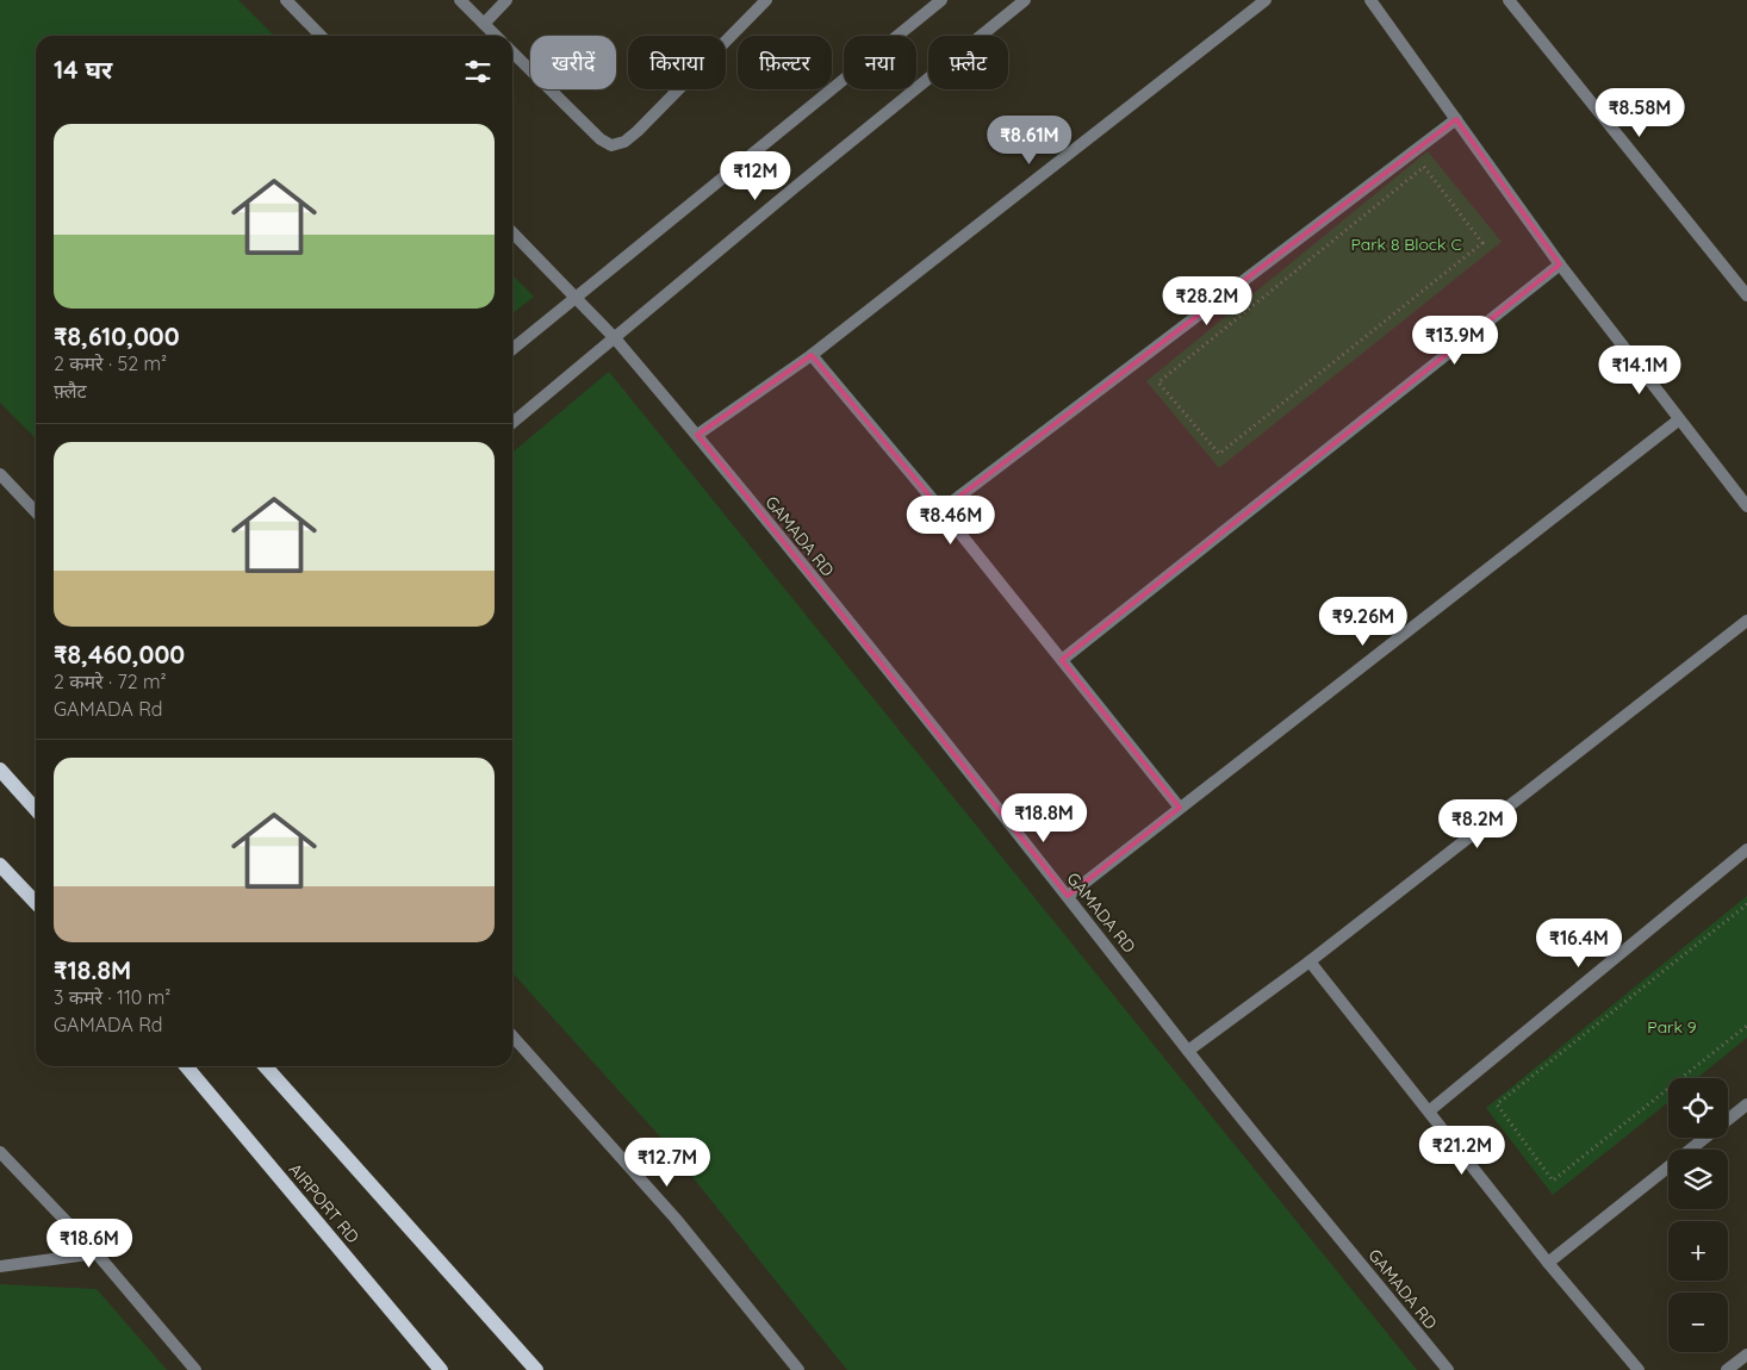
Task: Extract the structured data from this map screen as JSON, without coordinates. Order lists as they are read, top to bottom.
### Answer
{
  "streets": {
    "main road": ["AIRPORT RD"],
    "street": ["GAMADA RD"]
  },
  "parks": ["Park 8 Block C", "Park 9"],
  "page": {
    "chip": [
      "खरीदें",
      "किराया",
      "फ़िल्टर",
      "नया",
      "फ़्लैट"
    ],
    "heading": "14 घर",
    "price": [
      "₹8.58M",
      "₹8.61M",
      "₹12M",
      "₹28.2M",
      "₹13.9M",
      "₹14.1M",
      "₹8.46M",
      "₹9.26M",
      "₹18.8M",
      "₹8.2M",
      "₹16.4M",
      "₹21.2M",
      "₹12.7M",
      "₹18.6M"
    ],
    "list": [
      {
        "name": "₹8,610,000",
        "note": "2 कमरे · 52 m² · फ़्लैट"
      },
      {
        "name": "₹8,460,000",
        "note": "2 कमरे · 72 m² · GAMADA Rd"
      },
      {
        "name": "₹18.8M",
        "note": "3 कमरे · 110 m² · GAMADA Rd"
      }
    ],
    "map_buttons": ["+", "−"]
  }
}
